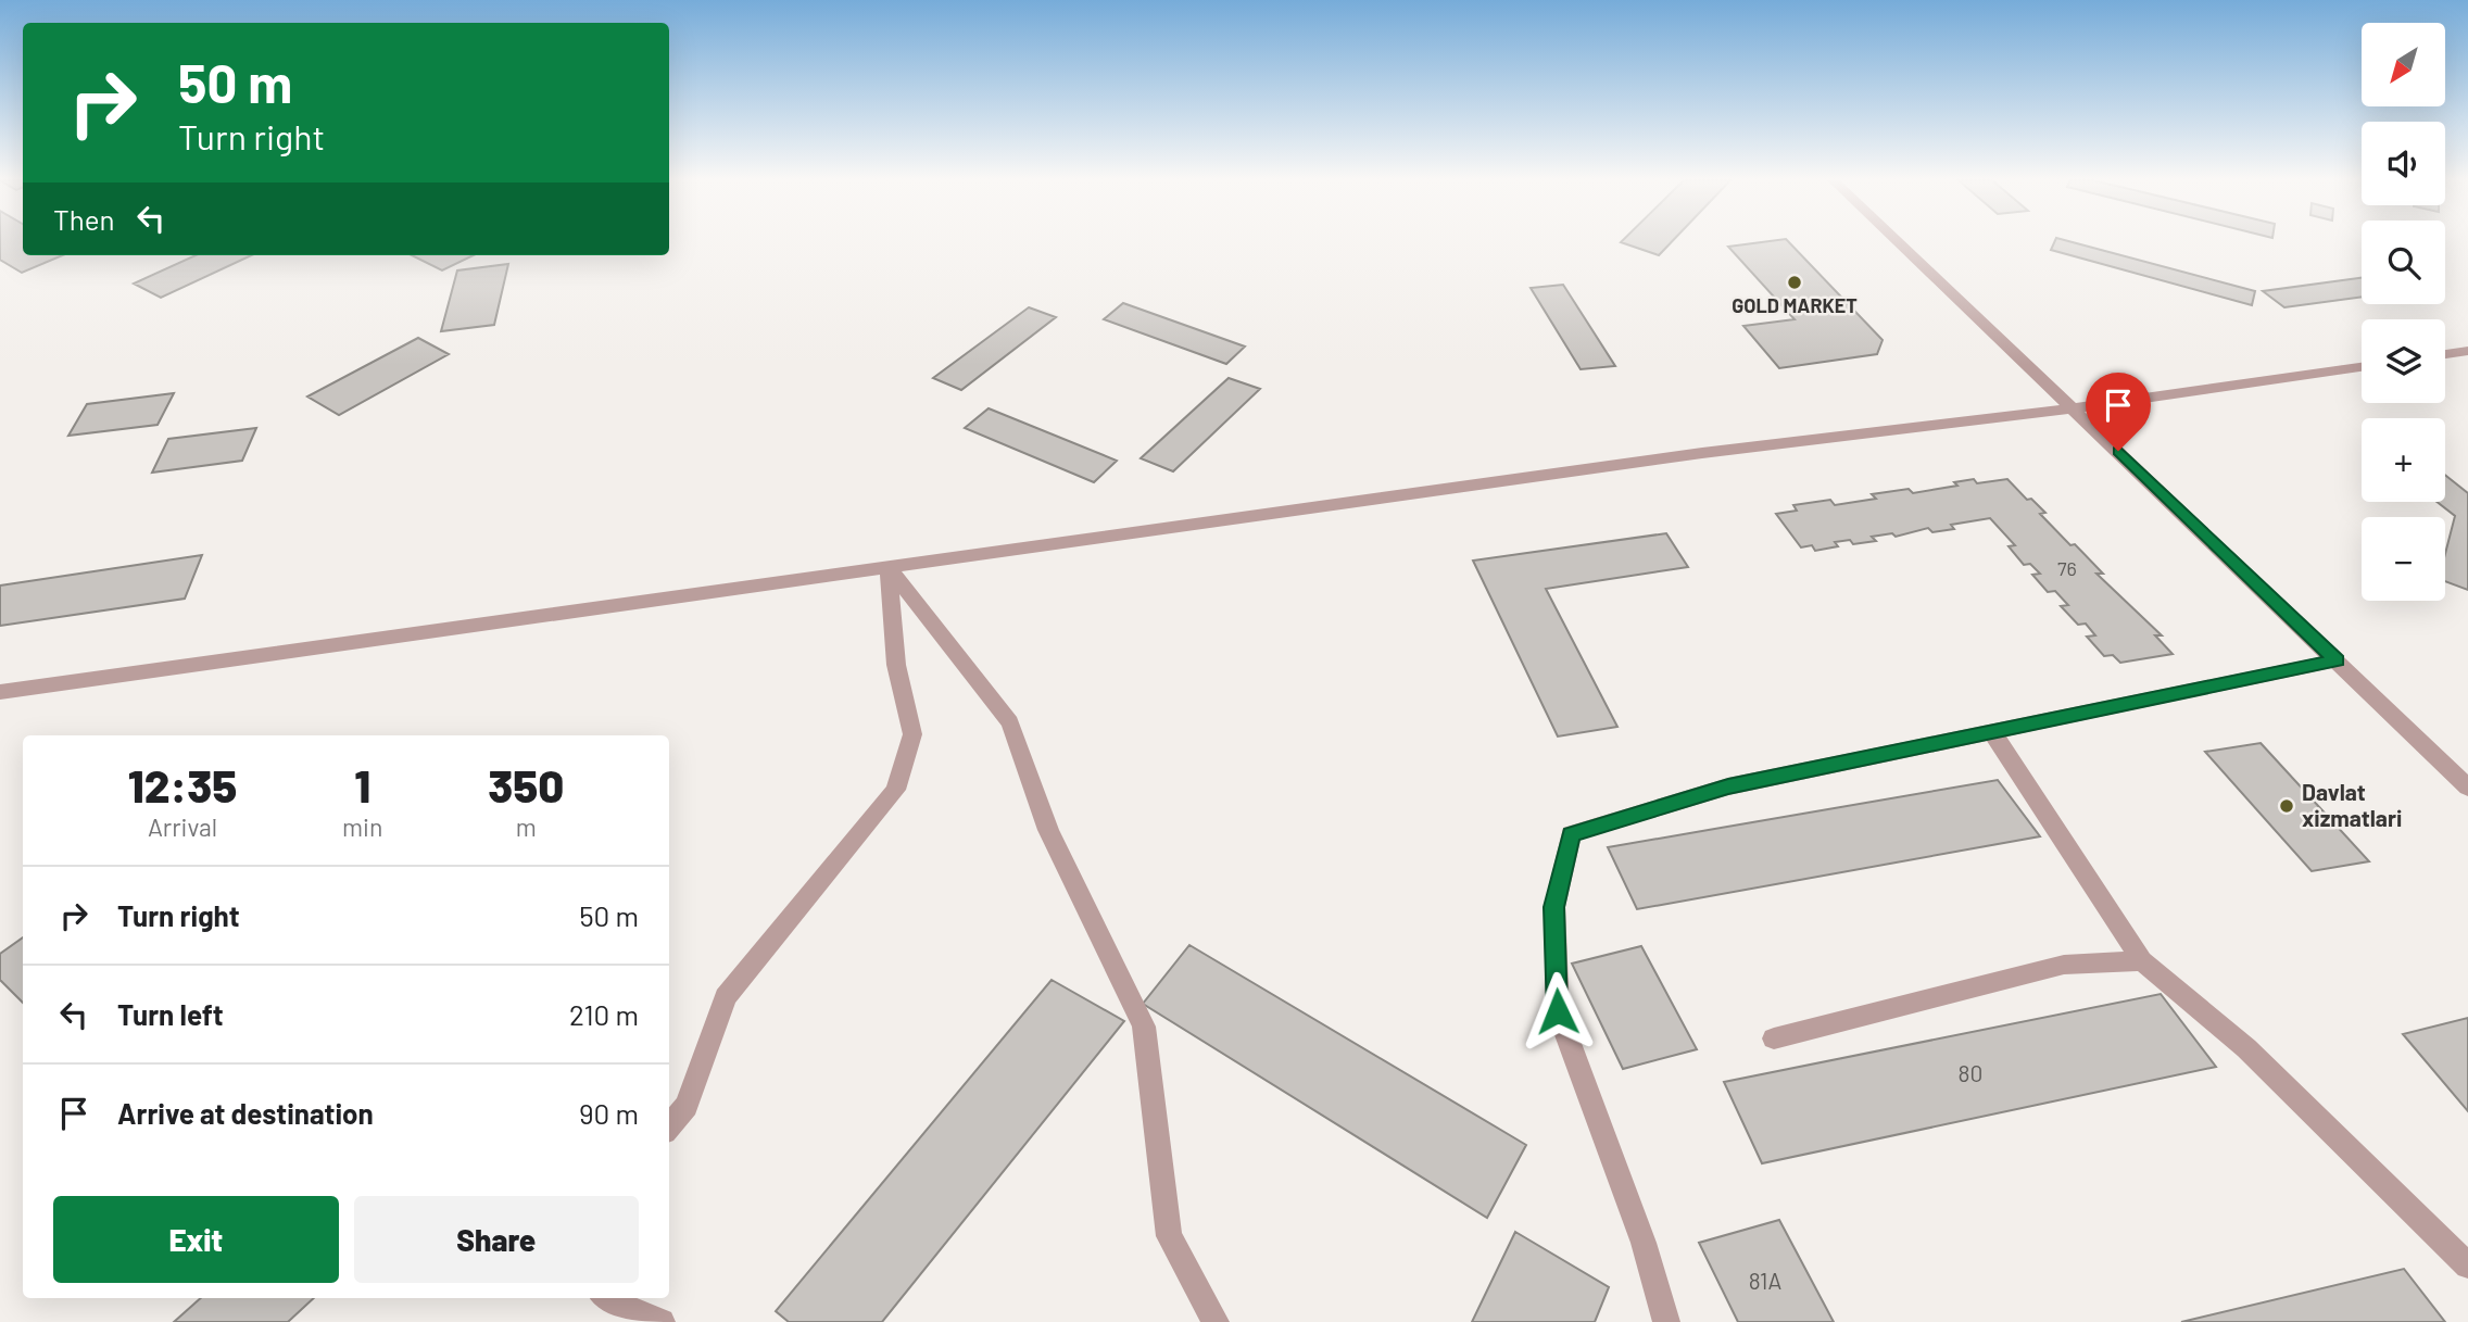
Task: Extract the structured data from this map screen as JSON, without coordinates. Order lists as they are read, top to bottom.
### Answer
{
  "places": ["GOLD MARKET", "Davlat xizmatlari"],
  "house_numbers": ["76", "80", "81A"],
  "north": "bottom left",
  "page": {
    "map_buttons": ["+", "−"],
    "turn": ["50 m", "Turn right"],
    "then": "Then",
    "eta": [
      "12:35",
      "Arrival",
      "1",
      "min",
      "350",
      "m"
    ],
    "list": [
      {
        "name": "Turn right",
        "value": "50 m"
      },
      {
        "name": "Turn left",
        "value": "210 m"
      },
      {
        "name": "Arrive at destination",
        "value": "90 m"
      }
    ],
    "buttons": ["Exit", "Share"]
  }
}
